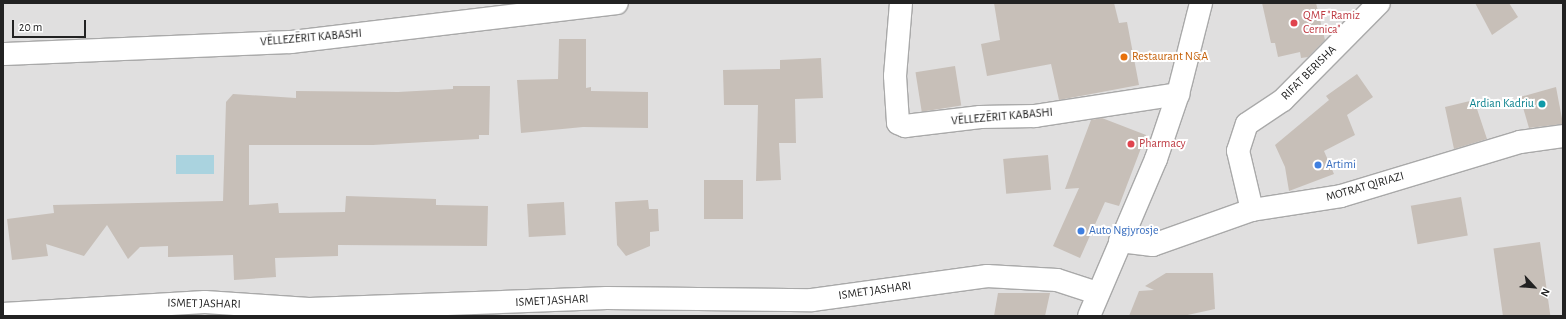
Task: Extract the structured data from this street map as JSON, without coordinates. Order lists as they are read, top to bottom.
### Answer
{
  "streets": {
    "street": [
      "VËLLEZËRIT KABASHI",
      "RIFAT BERISHA",
      "MOTRAT QIRIAZI",
      "ISMET JASHARI"
    ]
  },
  "crossings": [
    ["RIFAT BERISHA", "MOTRAT QIRIAZI"]
  ],
  "places": [
    "QMF \"Ramiz Cernica\"",
    "Restaurant N&A",
    "Ardian Kadriu",
    "Pharmacy",
    "Artimi",
    "Auto Ngjyrosje"
  ],
  "scale_bar": "20 m",
  "north": "bottom right"
}
